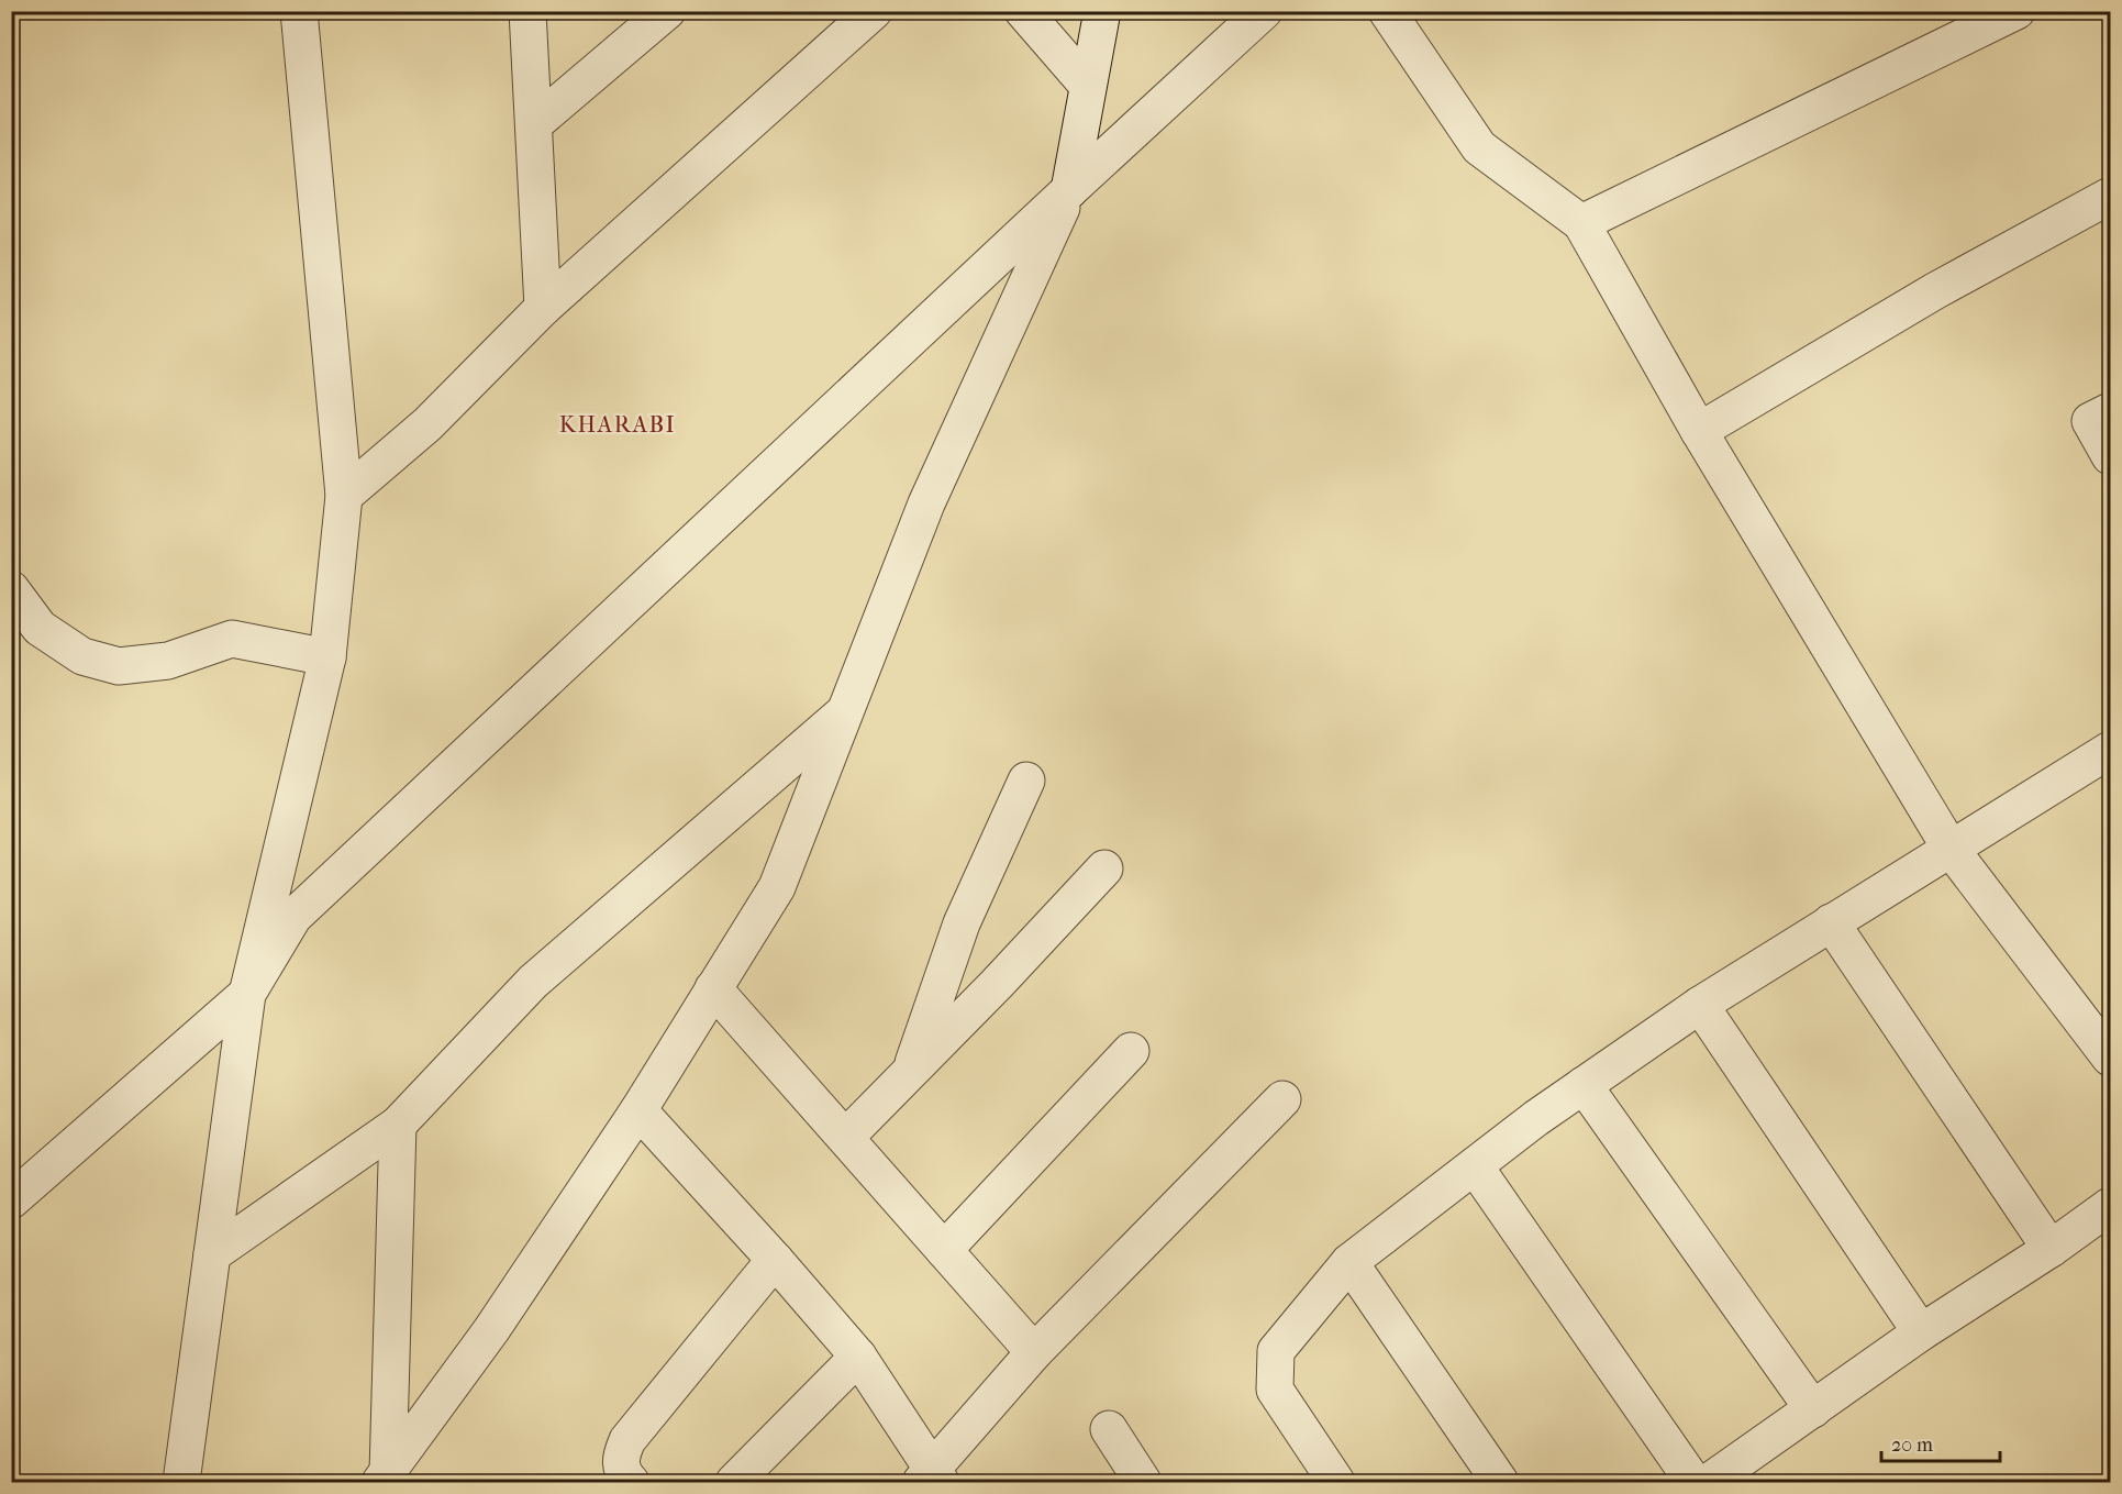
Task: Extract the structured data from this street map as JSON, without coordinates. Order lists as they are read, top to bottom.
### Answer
{
  "districts": ["KHARABI"],
  "scale_bar": "20 m"
}
